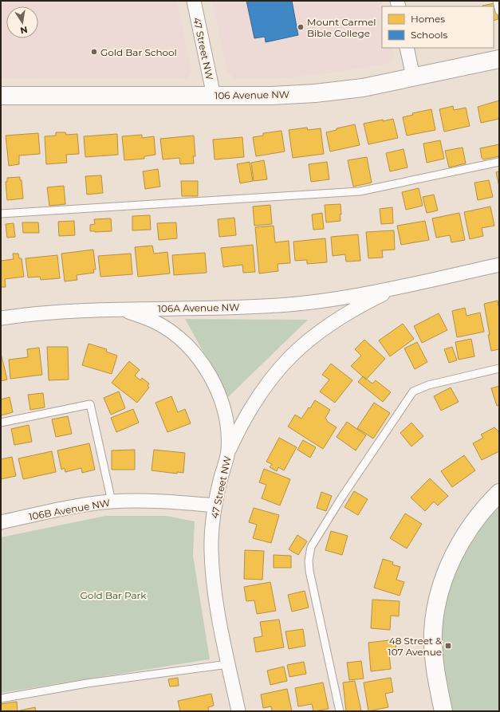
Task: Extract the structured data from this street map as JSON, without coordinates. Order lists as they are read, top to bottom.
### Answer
{
  "streets": {
    "street": [
      "47 Street NW",
      "106 Avenue NW",
      "106A Avenue NW",
      "106B Avenue NW"
    ]
  },
  "crossings": [
    ["47 Street NW", "106 Avenue NW"],
    ["47 Street NW", "106A Avenue NW"],
    ["47 Street NW", "106B Avenue NW"]
  ],
  "parks": ["Gold Bar Park"],
  "places": {
    "other": ["Mount Carmel Bible College", "Gold Bar School"],
    "transit": ["48 Street & 107 Avenue"]
  },
  "legend": ["Homes", "Schools"],
  "north": "bottom"
}
